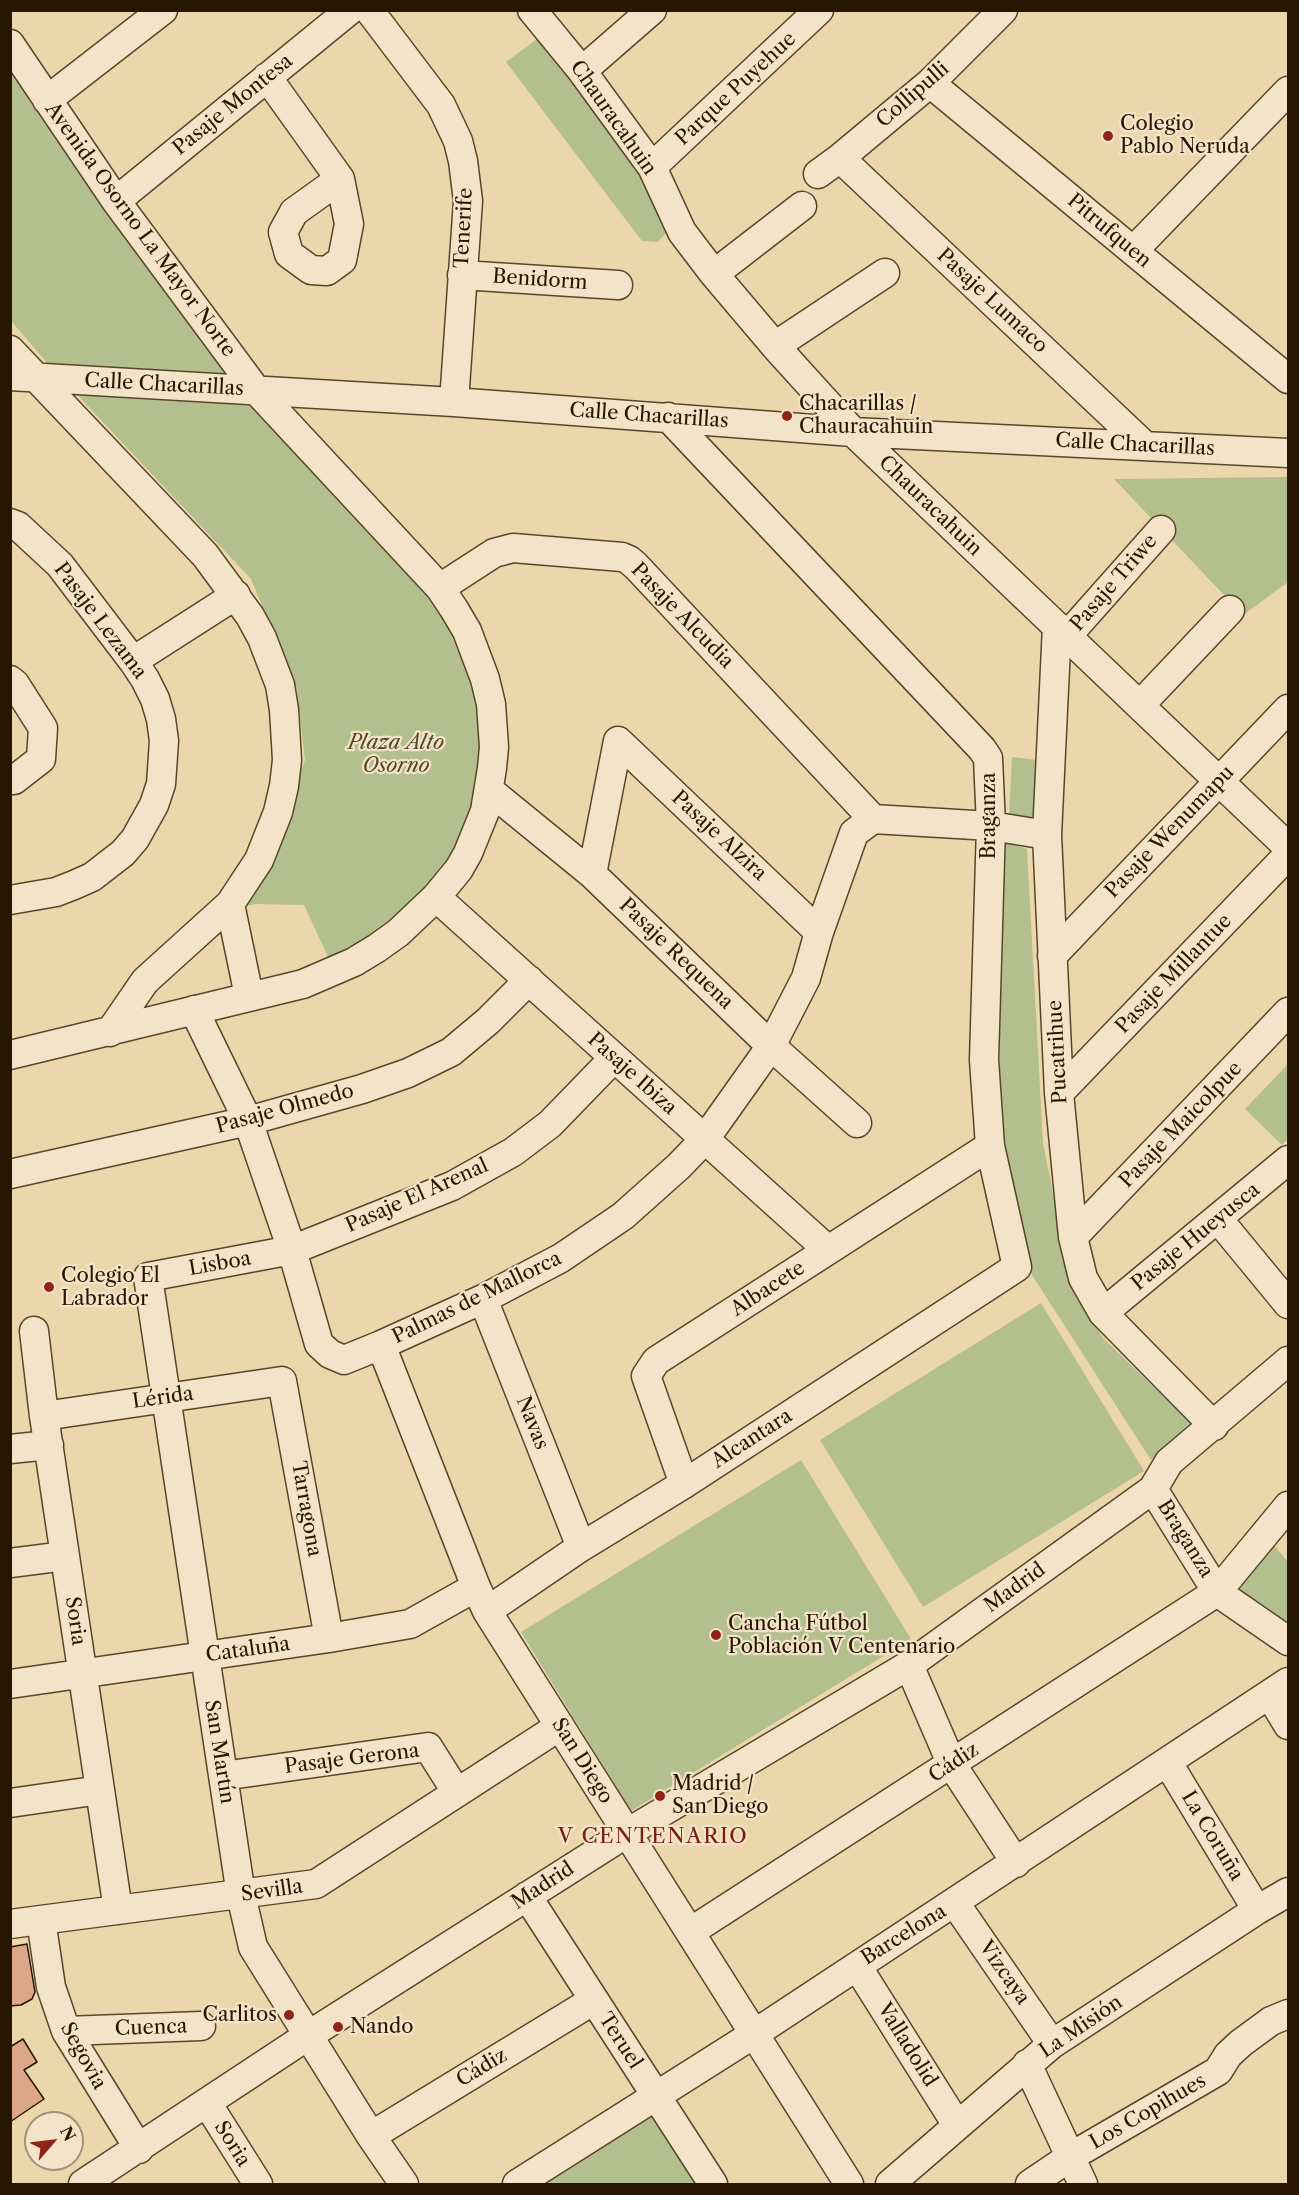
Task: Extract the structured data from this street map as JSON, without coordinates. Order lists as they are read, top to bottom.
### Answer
{
  "streets": {
    "street": [
      "Parque Puyehue",
      "Collipulli",
      "Pasaje Montesa",
      "Chauracahuin",
      "Tenerife",
      "Avenida Osorno La Mayor Norte",
      "Pitrufquen",
      "Benidorm",
      "Pasaje Lumaco",
      "Calle Chacarillas",
      "Pasaje Triwe",
      "Pasaje Alcudia",
      "Pasaje Lezama",
      "Braganza",
      "Pasaje Wenumapu",
      "Pasaje Alzira",
      "Pasaje Requena",
      "Pasaje Millantue",
      "Pucatrihue",
      "Pasaje Ibiza",
      "Pasaje Olmedo",
      "Pasaje Maicolpue",
      "Pasaje El Arenal",
      "Pasaje Hueyusca",
      "Lisboa",
      "Albacete",
      "Palmas de Mallorca",
      "Lérida",
      "Navas",
      "Alcantara",
      "Tarragona",
      "Madrid",
      "Soria",
      "Cataluña",
      "San Martín",
      "Pasaje Gerona",
      "San Diego",
      "Cádiz",
      "La Coruña",
      "Sevilla",
      "Barcelona",
      "Vizcaya",
      "La Misión",
      "Cuenca",
      "Teruel",
      "Valladolid",
      "Segovia",
      "Los Copihues"
    ]
  },
  "crossings": [
    ["Parque Puyehue", "Chauracahuin"],
    ["Collipulli", "Pitrufquen"],
    ["Collipulli", "Pasaje Lumaco"],
    ["Pasaje Montesa", "Avenida Osorno La Mayor Norte"],
    ["Chauracahuin", "Calle Chacarillas"],
    ["Chauracahuin", "Pasaje Triwe"],
    ["Chauracahuin", "Pasaje Wenumapu"],
    ["Chauracahuin", "Pucatrihue"],
    ["Tenerife", "Benidorm"],
    ["Tenerife", "Calle Chacarillas"],
    ["Avenida Osorno La Mayor Norte", "Calle Chacarillas"],
    ["Avenida Osorno La Mayor Norte", "Pasaje Alcudia"],
    ["Avenida Osorno La Mayor Norte", "Pasaje Requena"],
    ["Avenida Osorno La Mayor Norte", "Pasaje Ibiza"],
    ["Avenida Osorno La Mayor Norte", "Palmas de Mallorca"],
    ["Pasaje Lumaco", "Calle Chacarillas"],
    ["Calle Chacarillas", "Braganza"],
    ["Pasaje Triwe", "Pucatrihue"],
    ["Pasaje Alcudia", "Palmas de Mallorca"],
    ["Braganza", "Pucatrihue"],
    ["Braganza", "Albacete"],
    ["Braganza", "Alcantara"],
    ["Braganza", "Madrid"],
    ["Braganza", "Cádiz"],
    ["Pasaje Wenumapu", "Pucatrihue"],
    ["Pasaje Alzira", "Pasaje Requena"],
    ["Pasaje Alzira", "Palmas de Mallorca"],
    ["Pasaje Requena", "Palmas de Mallorca"],
    ["Pasaje Millantue", "Pucatrihue"],
    ["Pucatrihue", "Pasaje Maicolpue"],
    ["Pucatrihue", "Pasaje Hueyusca"],
    ["Pasaje Ibiza", "Pasaje Olmedo"],
    ["Pasaje Ibiza", "Pasaje El Arenal"],
    ["Pasaje Ibiza", "Albacete"],
    ["Pasaje Ibiza", "Palmas de Mallorca"],
    ["Pasaje Olmedo", "Palmas de Mallorca"],
    ["Pasaje El Arenal", "Lisboa"],
    ["Pasaje El Arenal", "Palmas de Mallorca"],
    ["Lisboa", "Palmas de Mallorca"],
    ["Lisboa", "San Martín"],
    ["Albacete", "Alcantara"],
    ["Palmas de Mallorca", "Navas"],
    ["Palmas de Mallorca", "San Diego"],
    ["Lérida", "Tarragona"],
    ["Lérida", "Soria"],
    ["Lérida", "San Martín"],
    ["Navas", "Alcantara"],
    ["Alcantara", "Cataluña"],
    ["Alcantara", "San Diego"],
    ["Tarragona", "Cataluña"],
    ["Madrid", "Soria"],
    ["Madrid", "San Martín"],
    ["Madrid", "San Diego"],
    ["Madrid", "Teruel"],
    ["Madrid", "Segovia"],
    ["Soria", "Cataluña"],
    ["Soria", "Sevilla"],
    ["Cataluña", "San Martín"],
    ["Cataluña", "San Diego"],
    ["San Martín", "Pasaje Gerona"],
    ["San Martín", "Cádiz"],
    ["San Martín", "Sevilla"],
    ["Pasaje Gerona", "Sevilla"],
    ["San Diego", "Cádiz"],
    ["San Diego", "Sevilla"],
    ["San Diego", "Barcelona"],
    ["Cádiz", "Teruel"],
    ["La Coruña", "Barcelona"],
    ["La Coruña", "La Misión"],
    ["Sevilla", "Segovia"],
    ["Barcelona", "Vizcaya"],
    ["Barcelona", "Teruel"],
    ["Barcelona", "Valladolid"],
    ["Vizcaya", "La Misión"],
    ["La Misión", "Valladolid"],
    ["Cuenca", "Segovia"]
  ],
  "districts": ["V CENTENARIO"],
  "parks": ["Plaza Alto Osorno"],
  "places": [
    "Colegio Pablo Neruda",
    "Chacarillas / Chauracahuin",
    "Colegio El Labrador",
    "Cancha Fútbol Población V Centenario",
    "Madrid / San Diego",
    "Carlitos",
    "Nando"
  ],
  "north": "top right"
}
